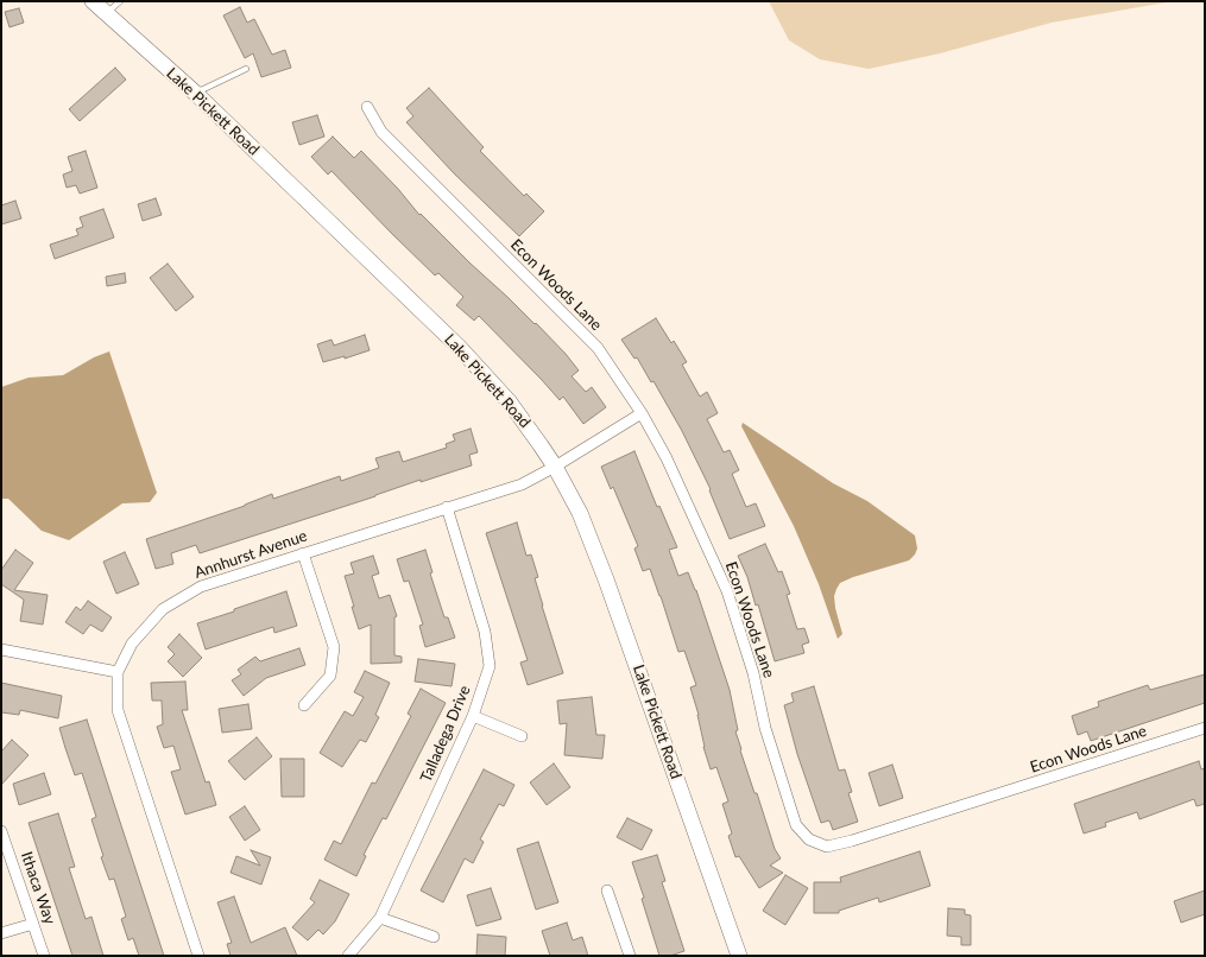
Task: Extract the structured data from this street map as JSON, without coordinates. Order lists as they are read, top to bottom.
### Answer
{
  "streets": {
    "main road": ["Lake Pickett Road"],
    "street": [
      "Econ Woods Lane",
      "Annhurst Avenue",
      "Talladega Drive",
      "Ithaca Way"
    ]
  },
  "crossings": [
    ["Lake Pickett Road", "Annhurst Avenue"],
    ["Econ Woods Lane", "Annhurst Avenue"],
    ["Annhurst Avenue", "Talladega Drive"]
  ]
}
